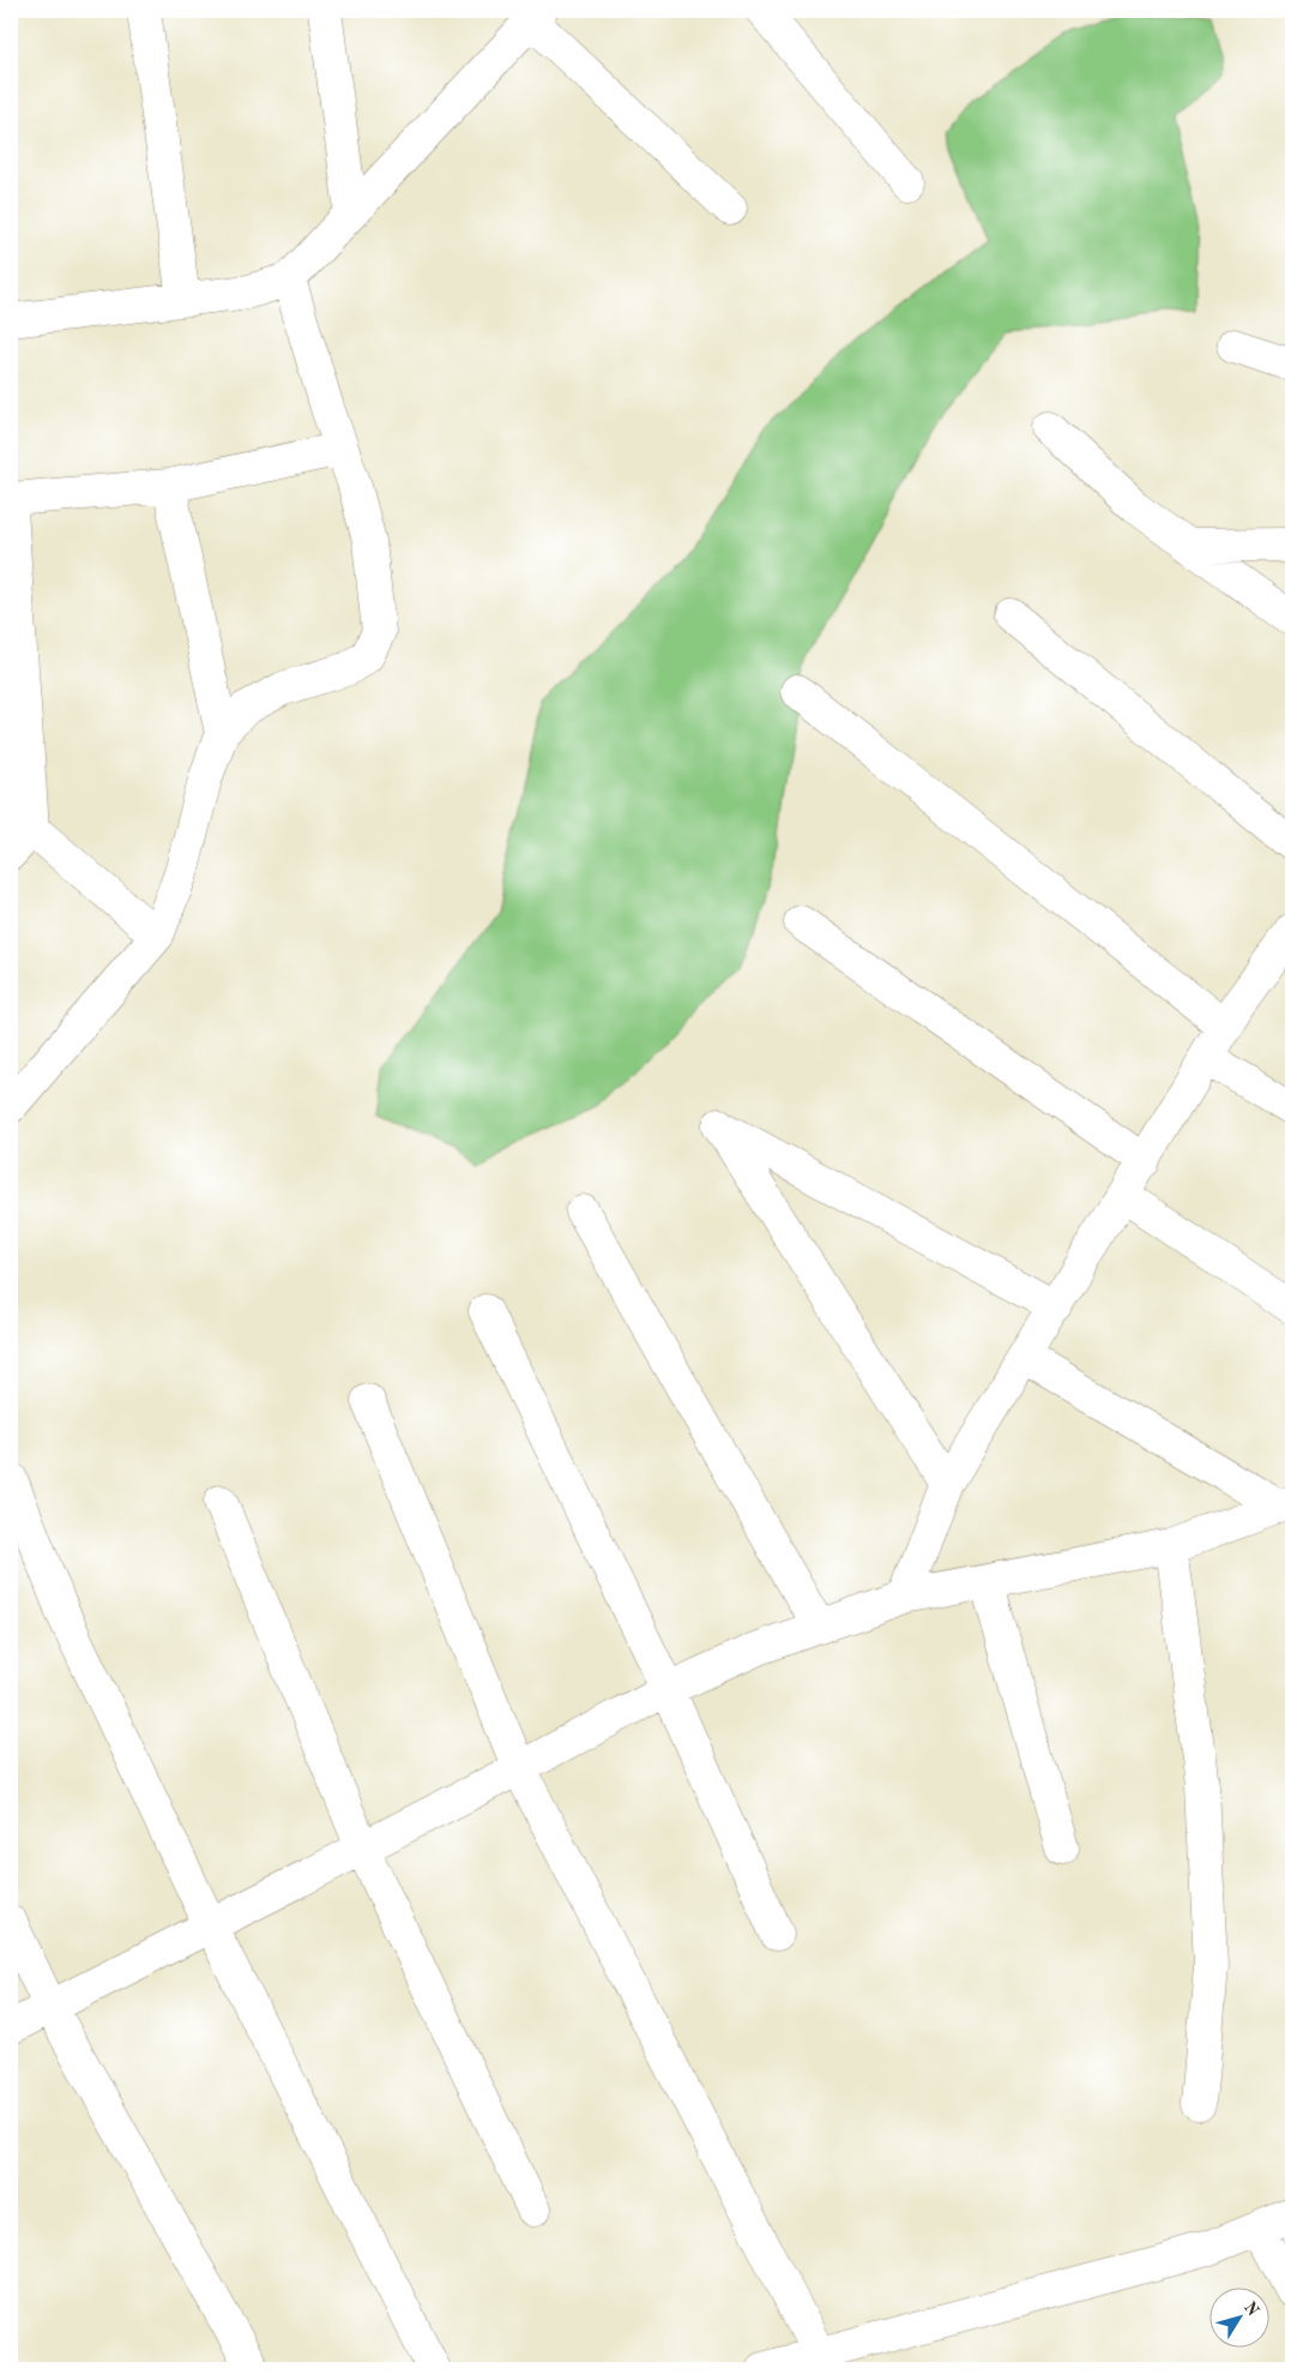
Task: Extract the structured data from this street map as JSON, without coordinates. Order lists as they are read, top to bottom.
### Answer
{
  "north": "top right"
}
